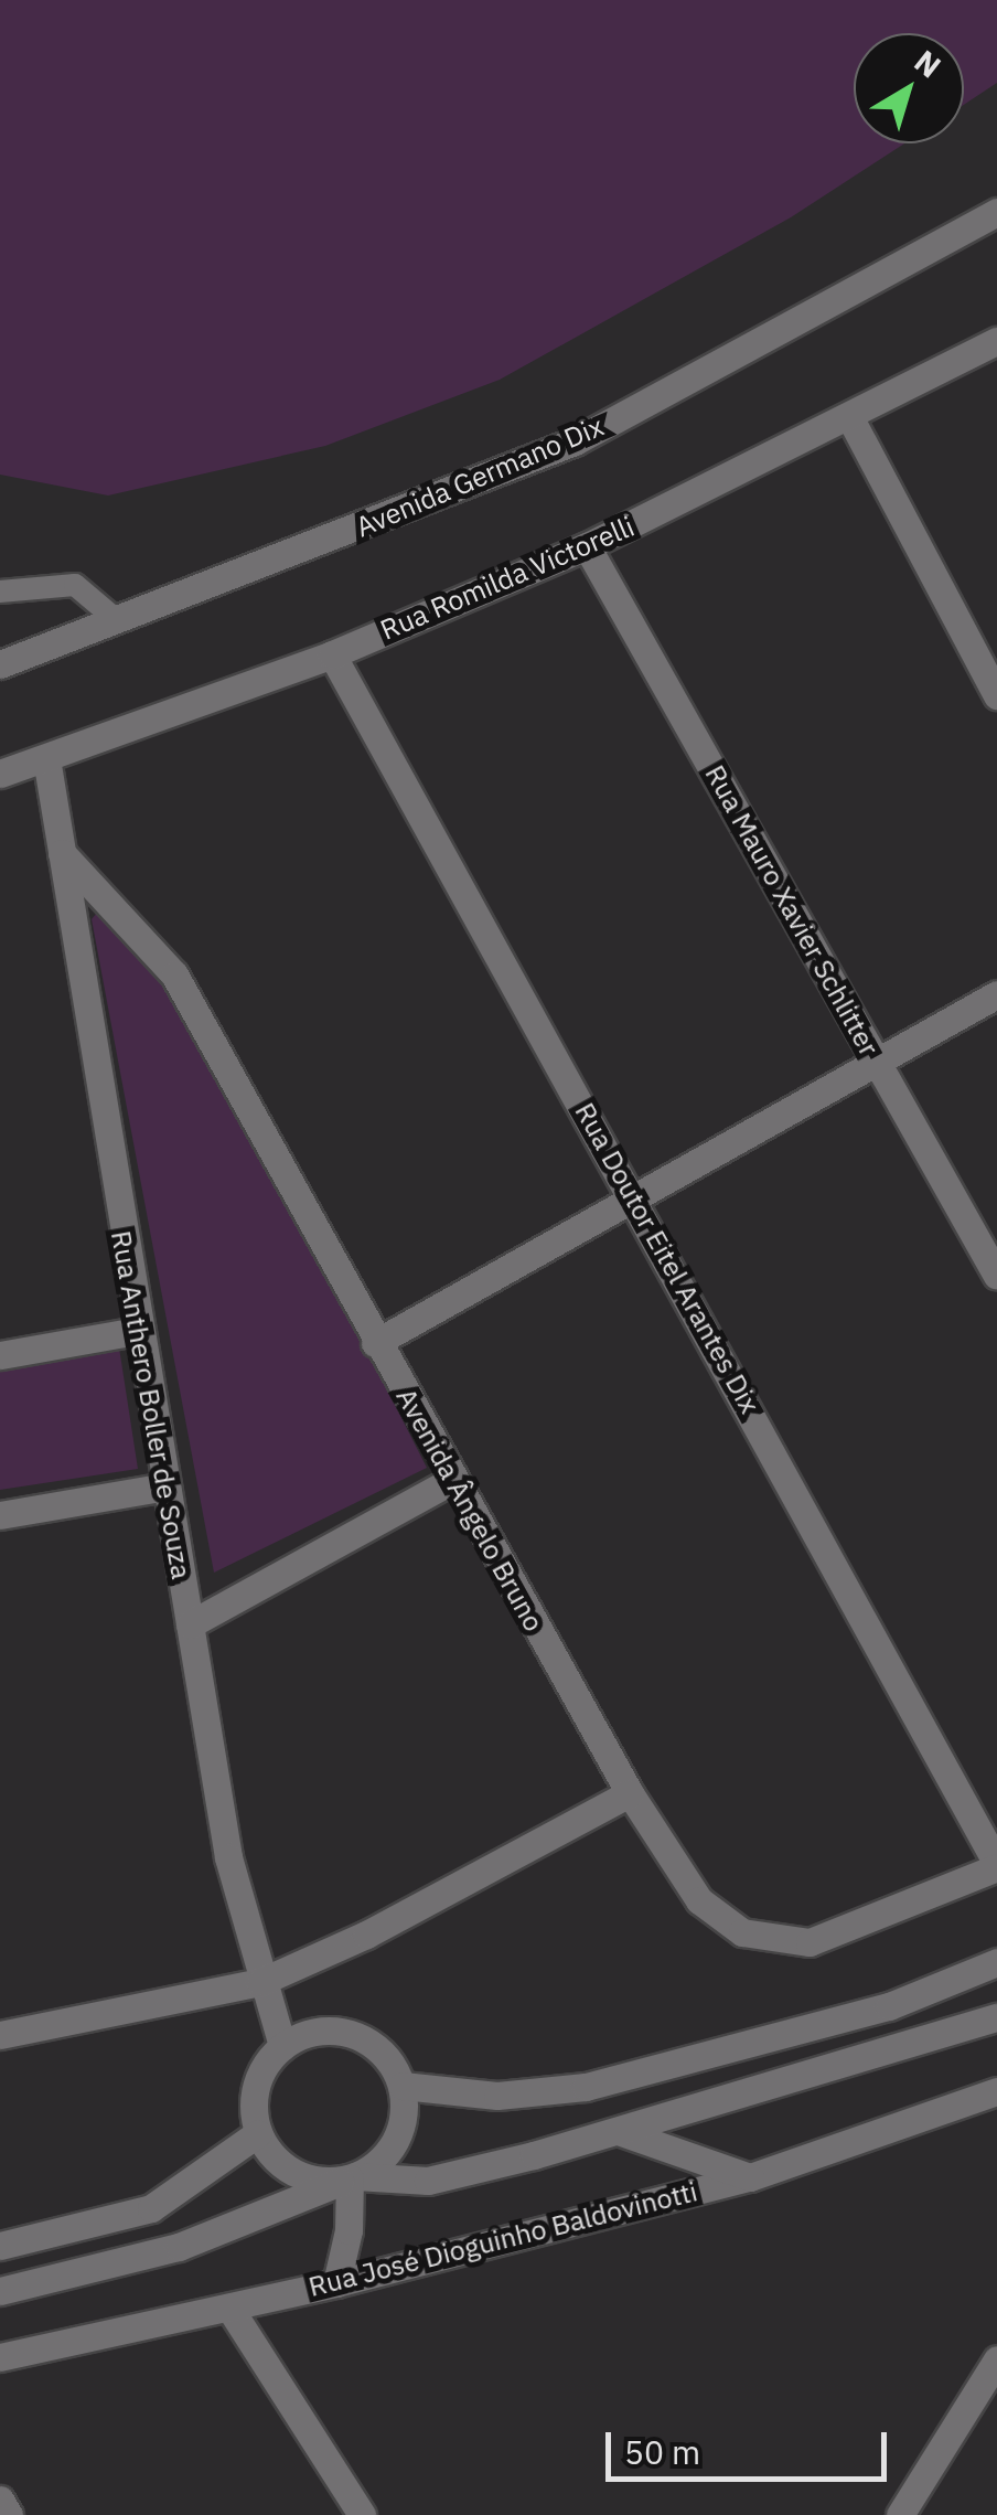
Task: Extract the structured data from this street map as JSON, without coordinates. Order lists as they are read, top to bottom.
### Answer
{
  "streets": {
    "street": [
      "Avenida Germano Dix",
      "Rua Romilda Victorelli",
      "Rua Mauro Xavier Schlitter",
      "Rua Doutor Eitel Arantes Dix",
      "Rua Anthero Boller de Souza",
      "Avenida Ângelo Bruno",
      "Rua José Dioguinho Baldovinotti"
    ]
  },
  "crossings": [
    ["Rua Romilda Victorelli", "Rua Mauro Xavier Schlitter"],
    ["Rua Romilda Victorelli", "Rua Doutor Eitel Arantes Dix"],
    ["Rua Romilda Victorelli", "Rua Anthero Boller de Souza"],
    ["Rua Doutor Eitel Arantes Dix", "Avenida Ângelo Bruno"],
    ["Rua Anthero Boller de Souza", "Avenida Ângelo Bruno"]
  ],
  "scale_bar": "50 m",
  "north": "top right"
}
